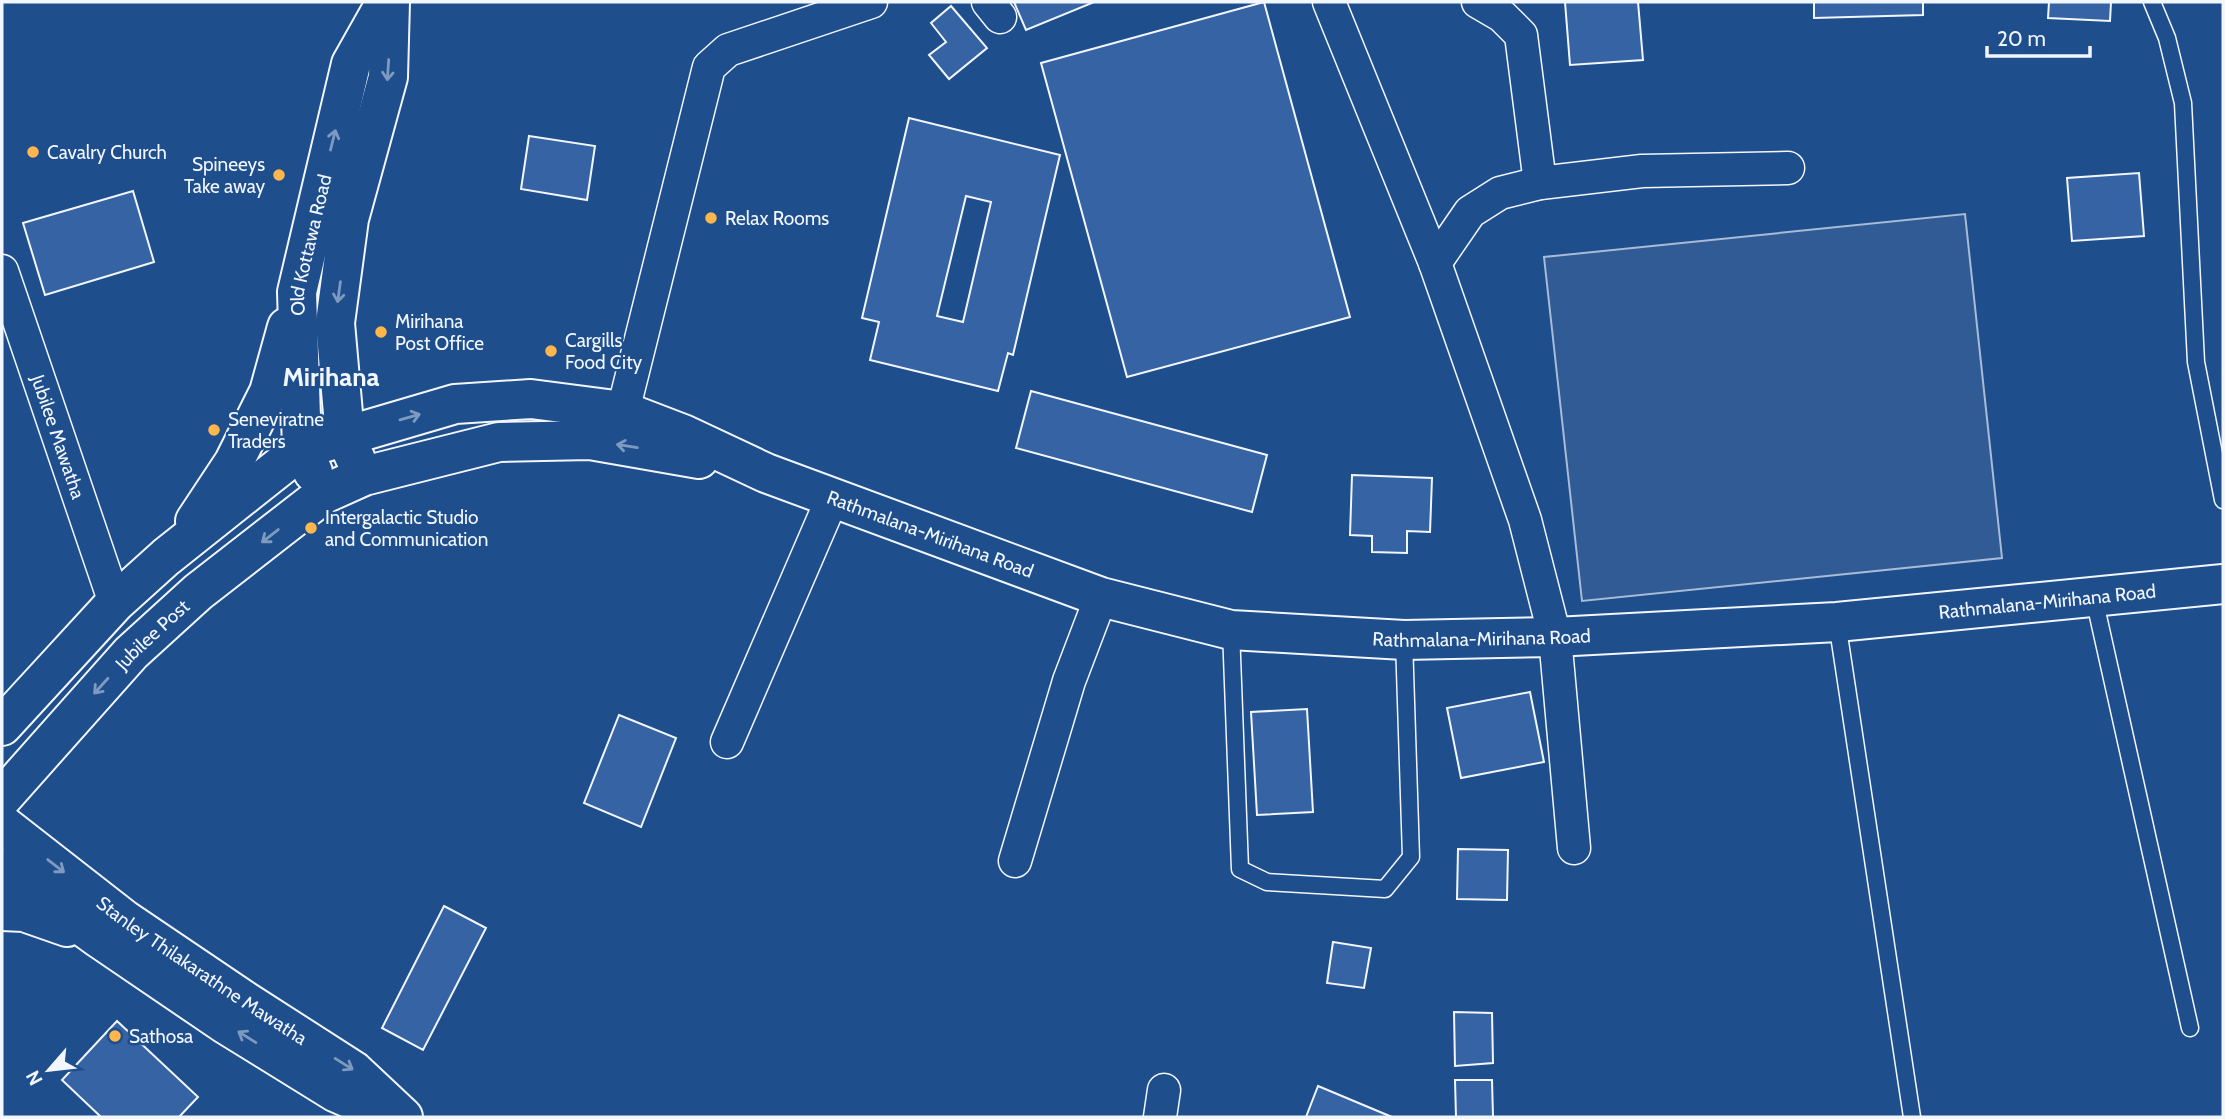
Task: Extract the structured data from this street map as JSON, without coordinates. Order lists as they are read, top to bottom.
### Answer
{
  "streets": {
    "main road": [
      "Old Kottawa Road",
      "Rathmalana-Mirihana Road",
      "Jubilee Post",
      "Stanley Thilakarathne Mawatha"
    ],
    "street": ["Jubilee Mawatha"]
  },
  "crossings": [
    ["Old Kottawa Road", "Rathmalana-Mirihana Road"],
    ["Old Kottawa Road", "Jubilee Post"],
    ["Rathmalana-Mirihana Road", "Jubilee Post"]
  ],
  "districts": ["Mirihana"],
  "places": [
    "Cavalry Church",
    "Spineeys Take away",
    "Relax Rooms",
    "Mirihana Post Office",
    "Cargills Food City",
    "Seneviratne Traders",
    "Intergalactic Studio and Communication",
    "Sathosa"
  ],
  "scale_bar": "20 m",
  "north": "bottom left"
}
